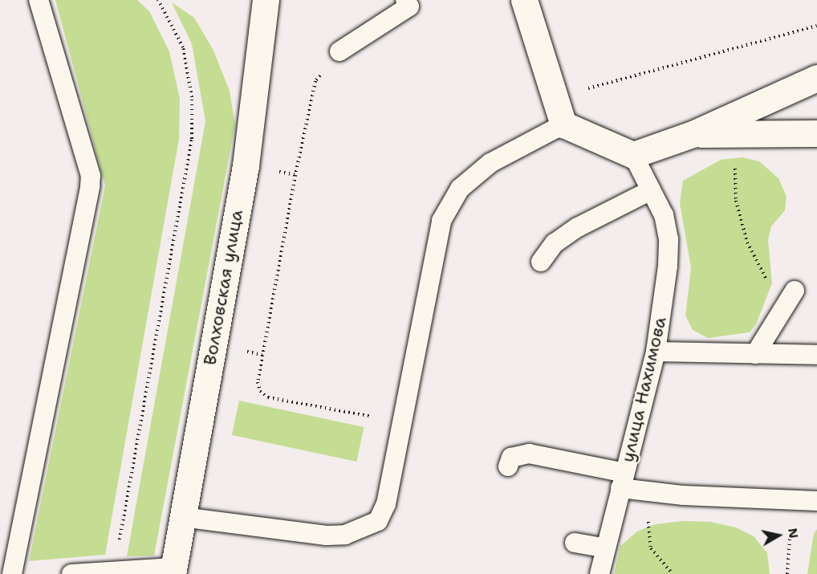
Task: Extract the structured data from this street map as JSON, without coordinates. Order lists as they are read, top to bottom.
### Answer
{
  "streets": {
    "street": ["Волховская улица"],
    "lane": ["улица Нахимова"]
  },
  "north": "right"
}
